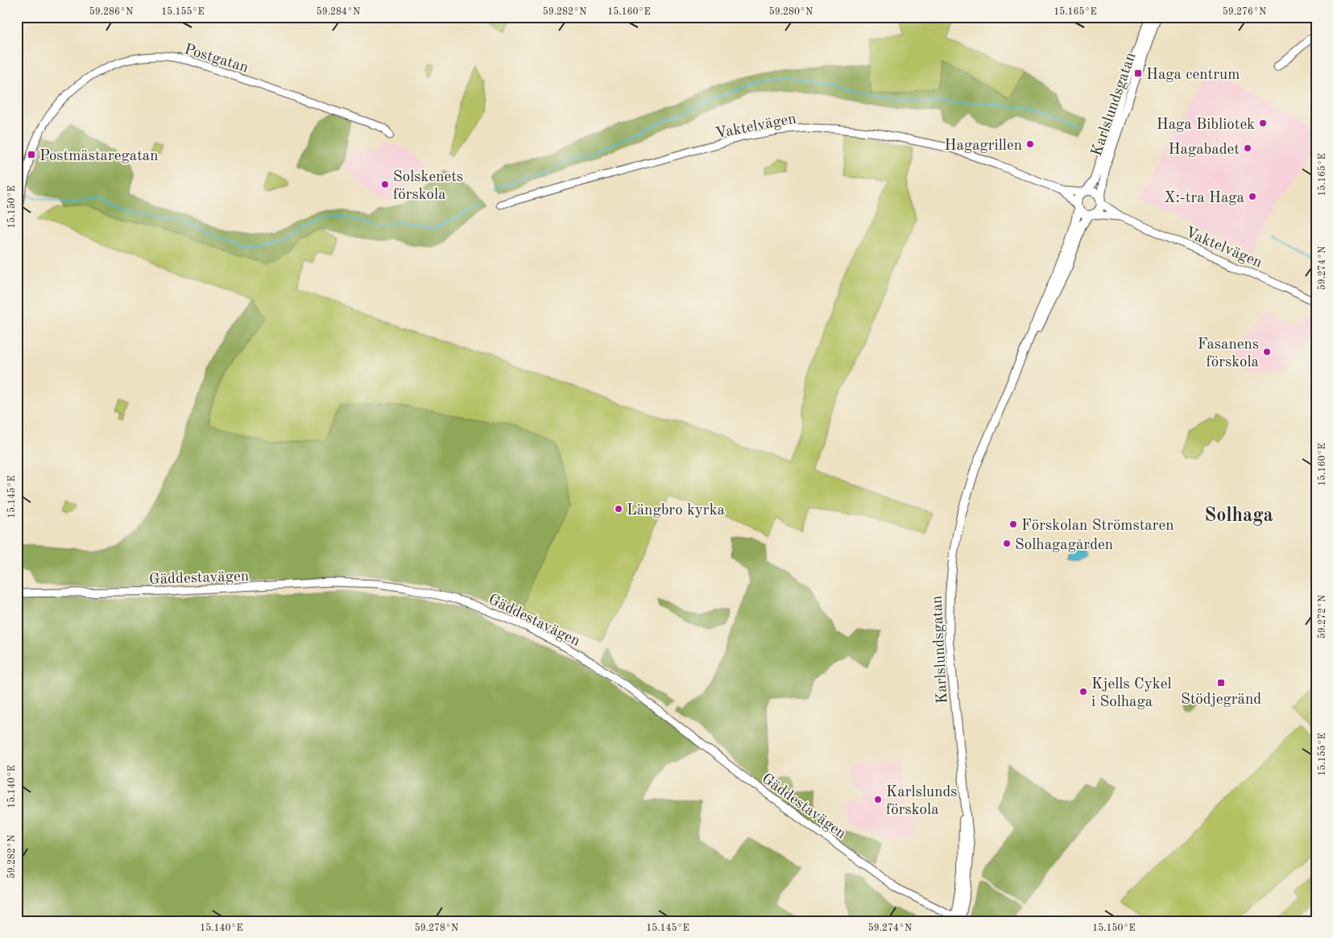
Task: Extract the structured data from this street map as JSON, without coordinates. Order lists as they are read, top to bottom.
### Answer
{
  "streets": {
    "main road": ["Karlslundsgatan"],
    "street": ["Postgatan", "Vaktelvägen", "Gäddestavägen"]
  },
  "crossings": [
    ["Karlslundsgatan", "Vaktelvägen"],
    ["Karlslundsgatan", "Gäddestavägen"]
  ],
  "districts": ["Solhaga"],
  "places": {
    "transit": ["Haga centrum", "Postmästaregatan", "Stödjegränd"],
    "other": [
      "Haga Bibliotek",
      "Hagagrillen",
      "Hagabadet",
      "Solskenets förskola",
      "X:-tra Haga",
      "Fasanens förskola",
      "Längbro kyrka",
      "Förskolan Strömstaren",
      "Solhagagården",
      "Kjells Cykel i Solhaga",
      "Karlslunds förskola"
    ]
  },
  "coordinates": [
    "59.286°N",
    "15.155°E",
    "59.284°N",
    "59.282°N",
    "15.160°E",
    "59.280°N",
    "15.165°E",
    "59.276°N",
    "15.150°E",
    "59.274°N",
    "15.145°E",
    "59.272°N",
    "15.140°E",
    "59.278°N"
  ]
}
